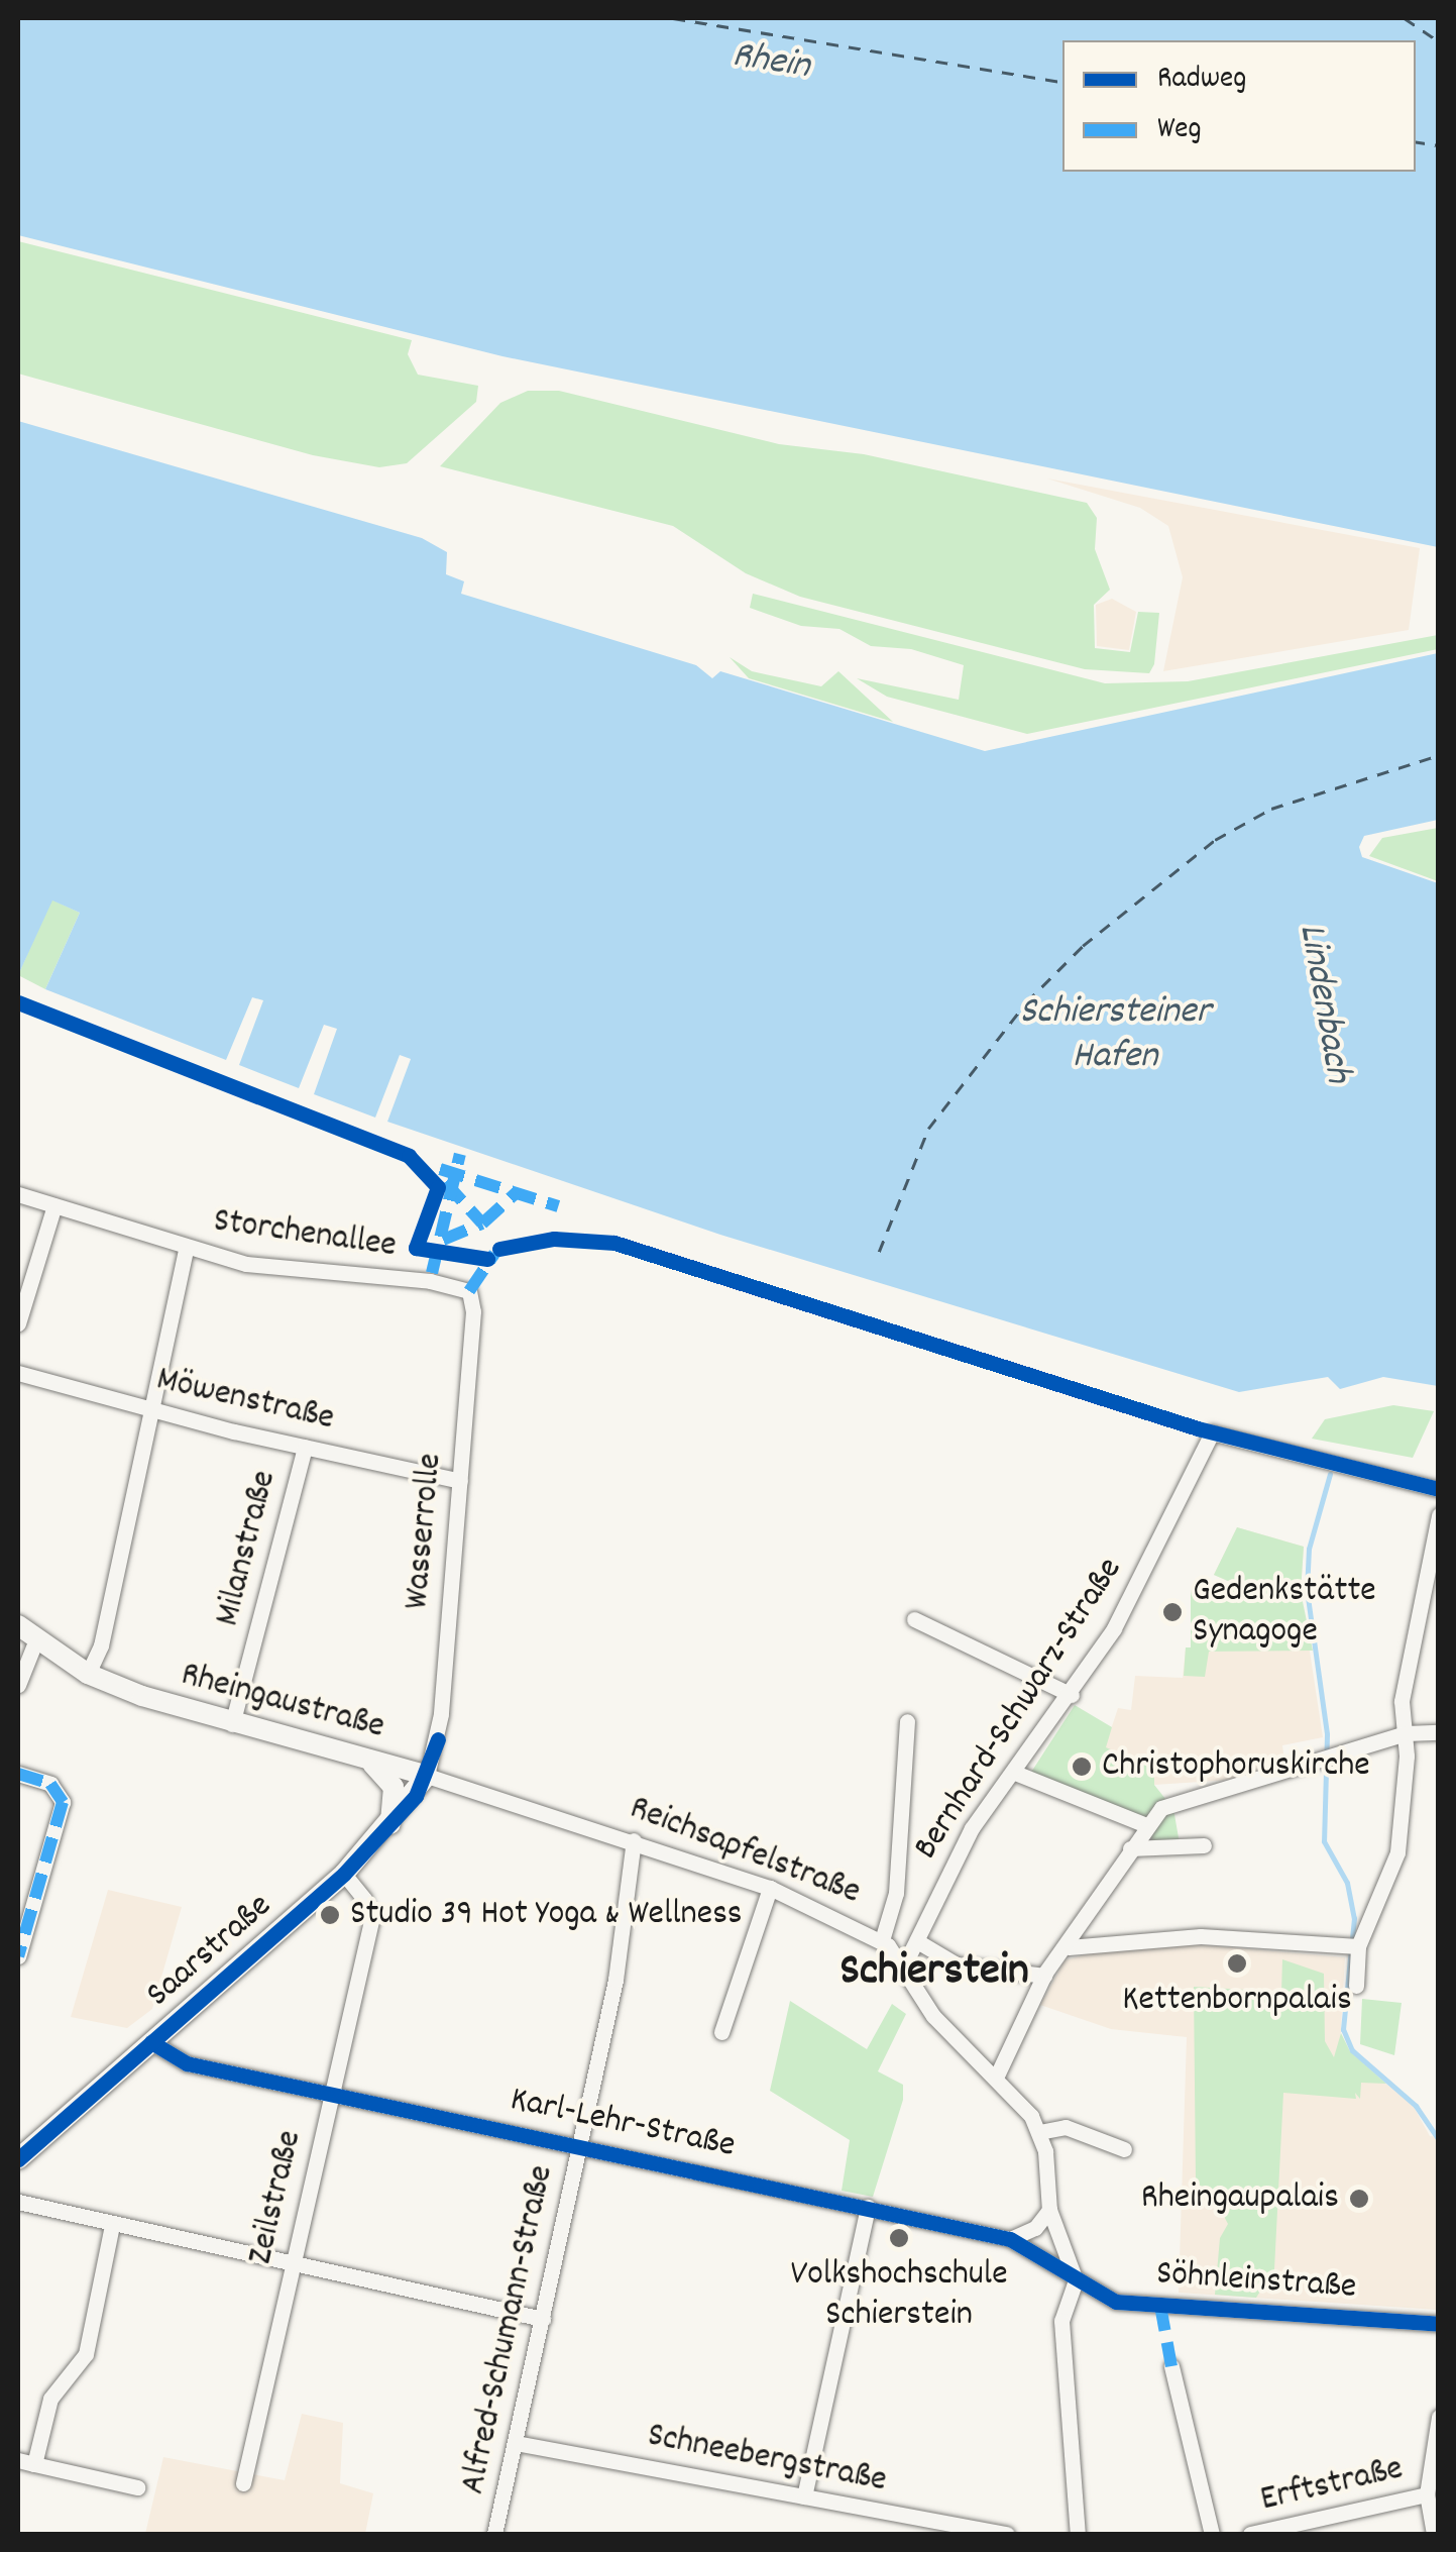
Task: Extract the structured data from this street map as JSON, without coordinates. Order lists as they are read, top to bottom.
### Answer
{
  "streets": {
    "main road": ["Rheingaustraße", "Saarstraße"],
    "street": [
      "Storchenallee",
      "Möwenstraße",
      "Wasserrolle",
      "Milanstraße",
      "Bernhard-Schwarz-Straße",
      "Reichsapfelstraße",
      "Karl-Lehr-Straße",
      "Zeilstraße",
      "Söhnleinstraße",
      "Alfred-Schumann-Straße",
      "Schneebergstraße",
      "Erftstraße"
    ]
  },
  "crossings": [
    ["Storchenallee", "Wasserrolle"],
    ["Möwenstraße", "Wasserrolle"],
    ["Möwenstraße", "Milanstraße"],
    ["Wasserrolle", "Rheingaustraße"],
    ["Wasserrolle", "Reichsapfelstraße"],
    ["Wasserrolle", "Saarstraße"],
    ["Milanstraße", "Rheingaustraße"],
    ["Rheingaustraße", "Reichsapfelstraße"],
    ["Rheingaustraße", "Saarstraße"],
    ["Bernhard-Schwarz-Straße", "Reichsapfelstraße"],
    ["Reichsapfelstraße", "Saarstraße"],
    ["Reichsapfelstraße", "Alfred-Schumann-Straße"],
    ["Saarstraße", "Karl-Lehr-Straße"],
    ["Saarstraße", "Zeilstraße"],
    ["Karl-Lehr-Straße", "Zeilstraße"],
    ["Karl-Lehr-Straße", "Söhnleinstraße"],
    ["Karl-Lehr-Straße", "Alfred-Schumann-Straße"],
    ["Alfred-Schumann-Straße", "Schneebergstraße"]
  ],
  "districts": ["Schierstein"],
  "water": ["Rhein", "Lindenbach", "Schiersteiner Hafen"],
  "places": [
    "Gedenkstätte Synagoge",
    "Christophoruskirche",
    "Studio 39 Hot Yoga & Wellness",
    "Kettenbornpalais",
    "Rheingaupalais",
    "Volkshochschule Schierstein"
  ],
  "legend": ["Radweg", "Weg"]
}
